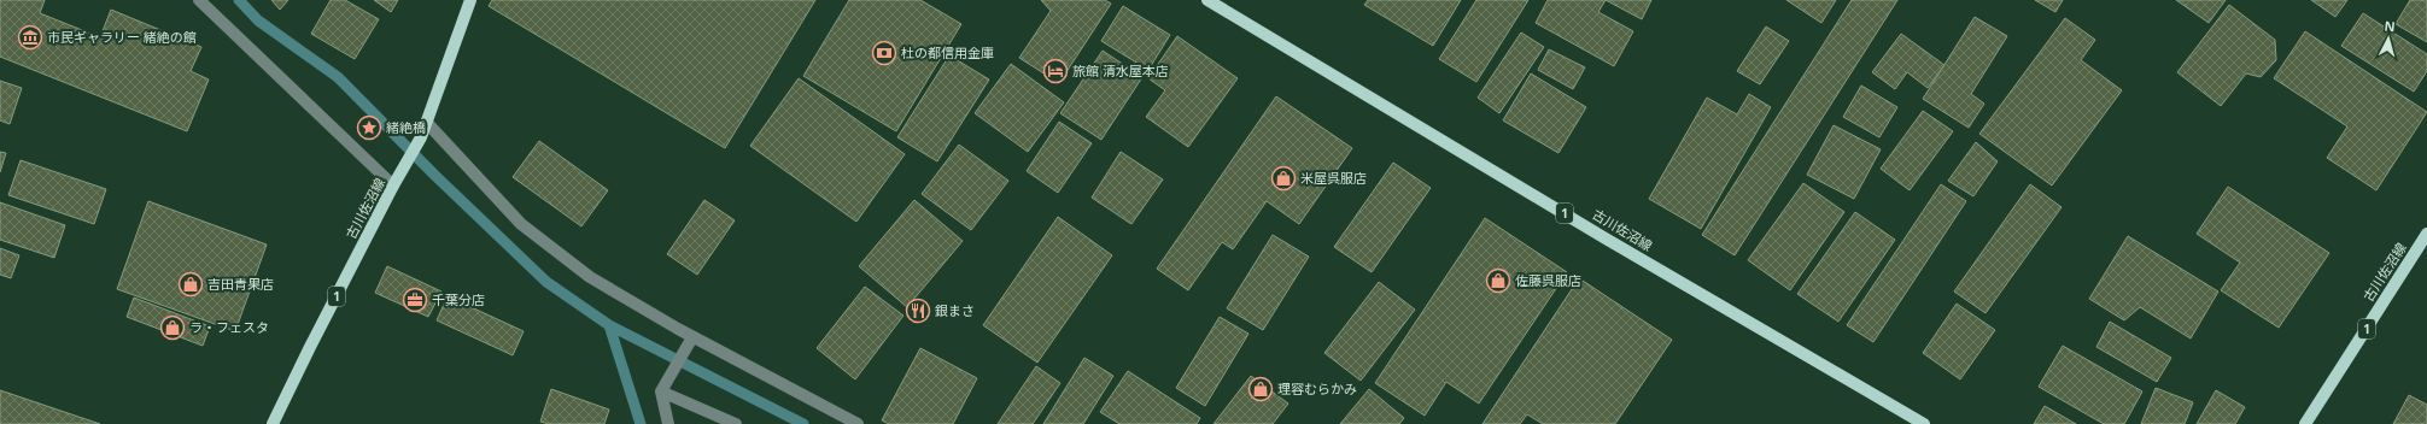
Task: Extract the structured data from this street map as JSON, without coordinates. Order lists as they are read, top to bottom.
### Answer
{
  "streets": {
    "main road": ["古川佐沼線", "1"]
  },
  "places": {
    "museum": ["市民ギャラリー 緒絶の館"],
    "bank": ["杜の都信用金庫"],
    "hotel": ["旅館 清水屋本店"],
    "place": ["緒絶橋"],
    "shop": [
      "米屋呉服店",
      "佐藤呉服店",
      "吉田青果店",
      "ラ・フェスタ",
      "理容むらかみ"
    ],
    "office": ["千葉分店"],
    "restaurant": ["銀まさ"]
  },
  "north": "top"
}
